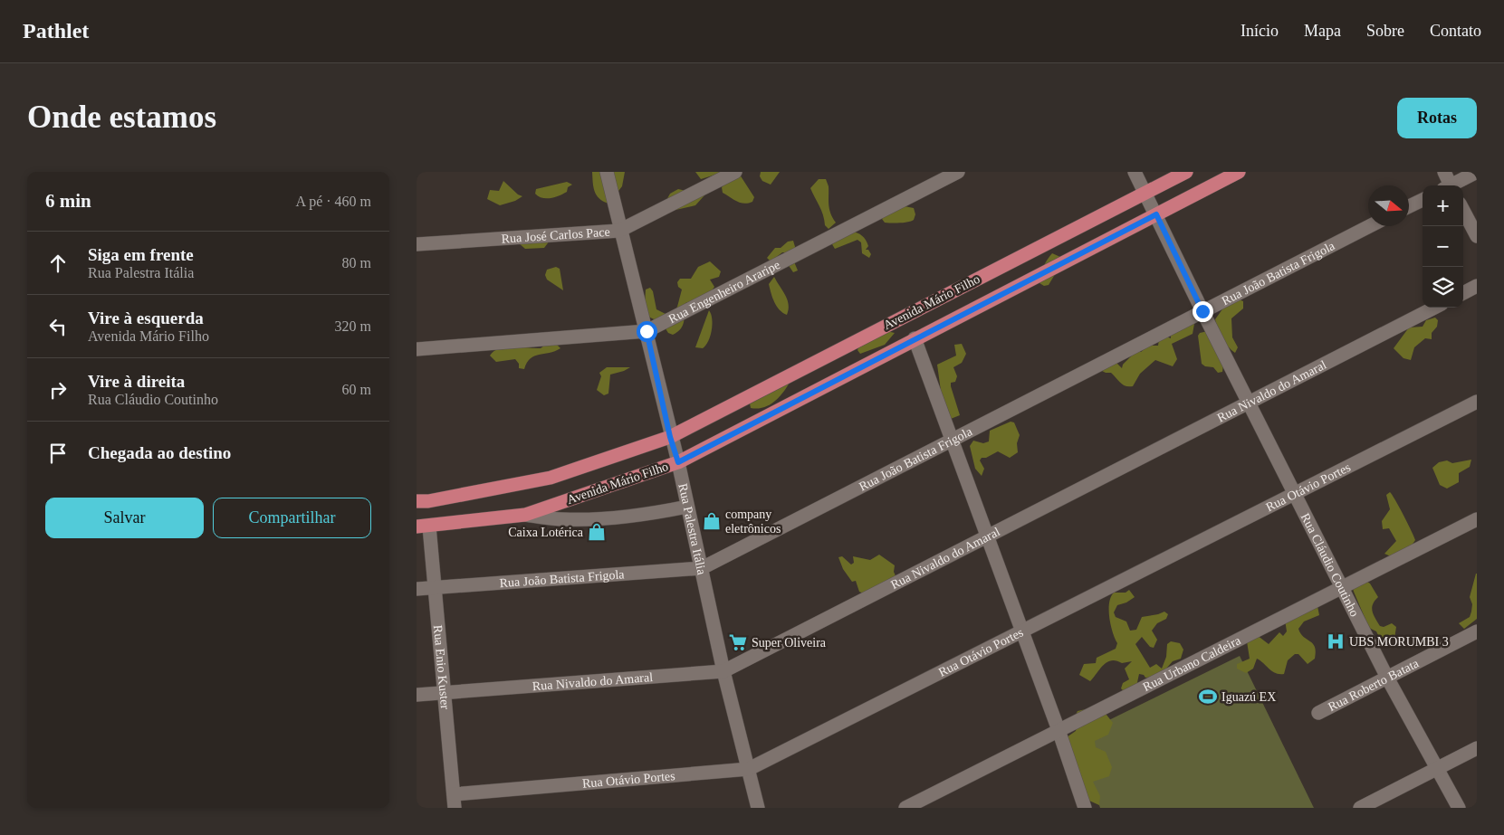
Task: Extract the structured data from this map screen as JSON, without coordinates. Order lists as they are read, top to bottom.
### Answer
{
  "streets": {
    "main road": ["Avenida Mário Filho"],
    "street": [
      "Rua José Carlos Pace",
      "Rua João Batista Frigola",
      "Rua Engenheiro Araripe",
      "Rua Nivaldo do Amaral",
      "Rua Otávio Portes",
      "Rua Palestra Itália",
      "Rua Cláudio Coutinho",
      "Rua Urbano Caldeira",
      "Rua Enio Kuster",
      "Rua Roberto Batata"
    ]
  },
  "crossings": [
    ["Rua José Carlos Pace", "Rua Palestra Itália"],
    ["Rua João Batista Frigola", "Rua Palestra Itália"],
    ["Rua João Batista Frigola", "Rua Cláudio Coutinho"],
    ["Rua João Batista Frigola", "Rua Enio Kuster"],
    ["Rua Engenheiro Araripe", "Rua Palestra Itália"],
    ["Avenida Mário Filho", "Rua Palestra Itália"],
    ["Avenida Mário Filho", "Rua Cláudio Coutinho"],
    ["Avenida Mário Filho", "Rua Enio Kuster"],
    ["Rua Nivaldo do Amaral", "Rua Palestra Itália"],
    ["Rua Nivaldo do Amaral", "Rua Cláudio Coutinho"],
    ["Rua Nivaldo do Amaral", "Rua Enio Kuster"],
    ["Rua Otávio Portes", "Rua Palestra Itália"],
    ["Rua Otávio Portes", "Rua Cláudio Coutinho"],
    ["Rua Otávio Portes", "Rua Enio Kuster"],
    ["Rua Cláudio Coutinho", "Rua Urbano Caldeira"],
    ["Rua Cláudio Coutinho", "Rua Roberto Batata"]
  ],
  "places": {
    "shop": ["company eletrônicos", "Caixa Lotérica"],
    "hospital": ["UBS MORUMBI 3"],
    "supermarket": ["Super Oliveira"],
    "sports": ["Iguazú EX"]
  },
  "north": "right",
  "page": {
    "header": "Pathlet",
    "nav": [
      "Início",
      "Mapa",
      "Sobre",
      "Contato"
    ],
    "buttons": [
      "Rotas",
      ["Salvar", "Compartilhar"]
    ],
    "title": "Onde estamos",
    "heading": ["6 min", "A pé · 460 m"],
    "map_buttons": ["+", "−"],
    "list": [
      ["Siga em frente", "Rua Palestra Itália", "80 m"],
      ["Vire à esquerda", "Avenida Mário Filho", "320 m"],
      ["Vire à direita", "Rua Cláudio Coutinho", "60 m"],
      "Chegada ao destino"
    ]
  }
}
